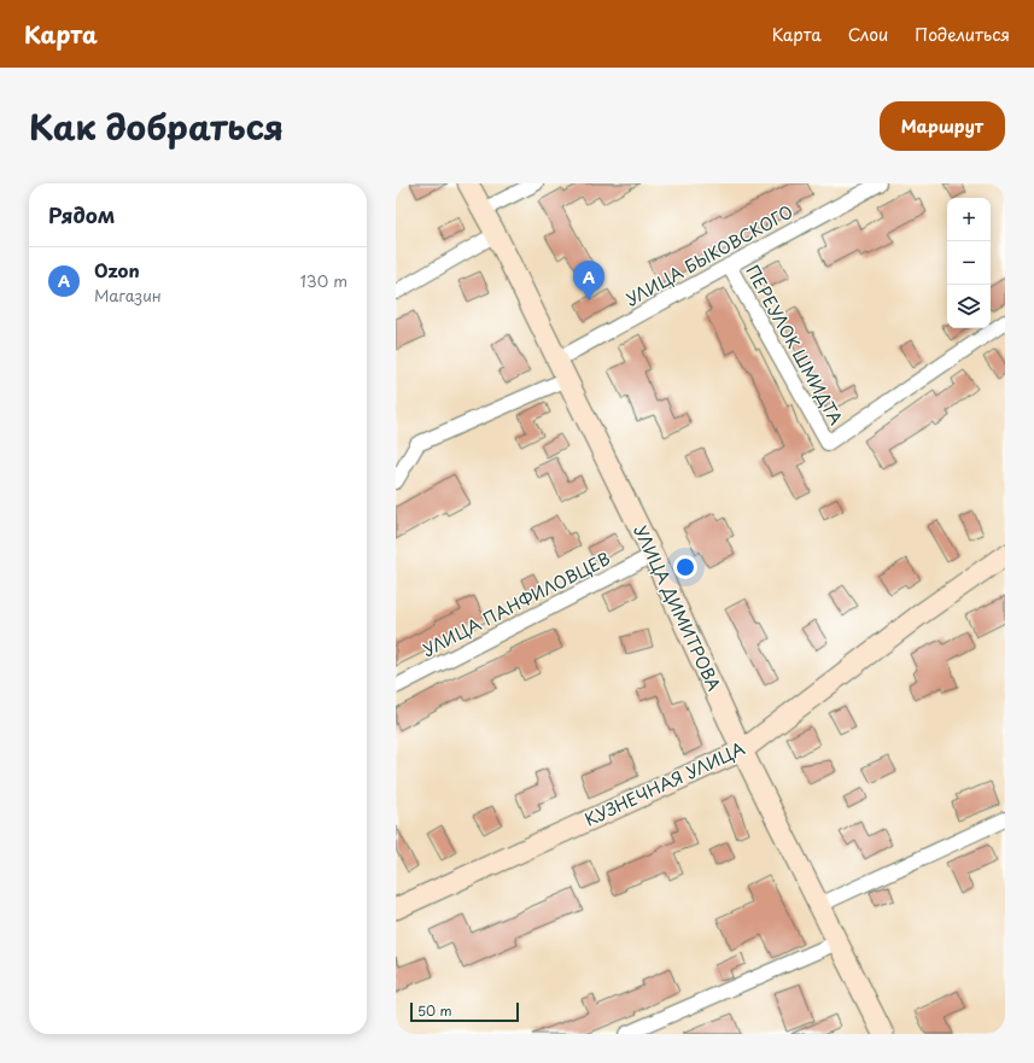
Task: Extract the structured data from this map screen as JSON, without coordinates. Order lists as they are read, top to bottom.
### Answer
{
  "streets": {
    "main road": ["УЛИЦА ДИМИТРОВА", "КУЗНЕЧНАЯ УЛИЦА"],
    "street": ["УЛИЦА БЫКОВСКОГО", "ПЕРЕУЛОК ШМИДТА", "УЛИЦА ПАНФИЛОВЦЕВ"]
  },
  "crossings": [
    ["УЛИЦА БЫКОВСКОГО", "ПЕРЕУЛОК ШМИДТА"],
    ["УЛИЦА БЫКОВСКОГО", "УЛИЦА ДИМИТРОВА"],
    ["УЛИЦА ПАНФИЛОВЦЕВ", "УЛИЦА ДИМИТРОВА"],
    ["УЛИЦА ДИМИТРОВА", "КУЗНЕЧНАЯ УЛИЦА"]
  ],
  "scale_bar": "50 m",
  "page": {
    "header": "Карта",
    "nav": ["Карта", "Слои", "Поделиться"],
    "title": "Как добраться",
    "buttons": "Маршрут",
    "heading": "Рядом",
    "map_buttons": ["+", "−"],
    "list": [
      {
        "mark": "A",
        "name": "Ozon",
        "note": "Магазин",
        "value": "130 m"
      }
    ],
    "pins": "A",
    "scale": "50 m"
  }
}
